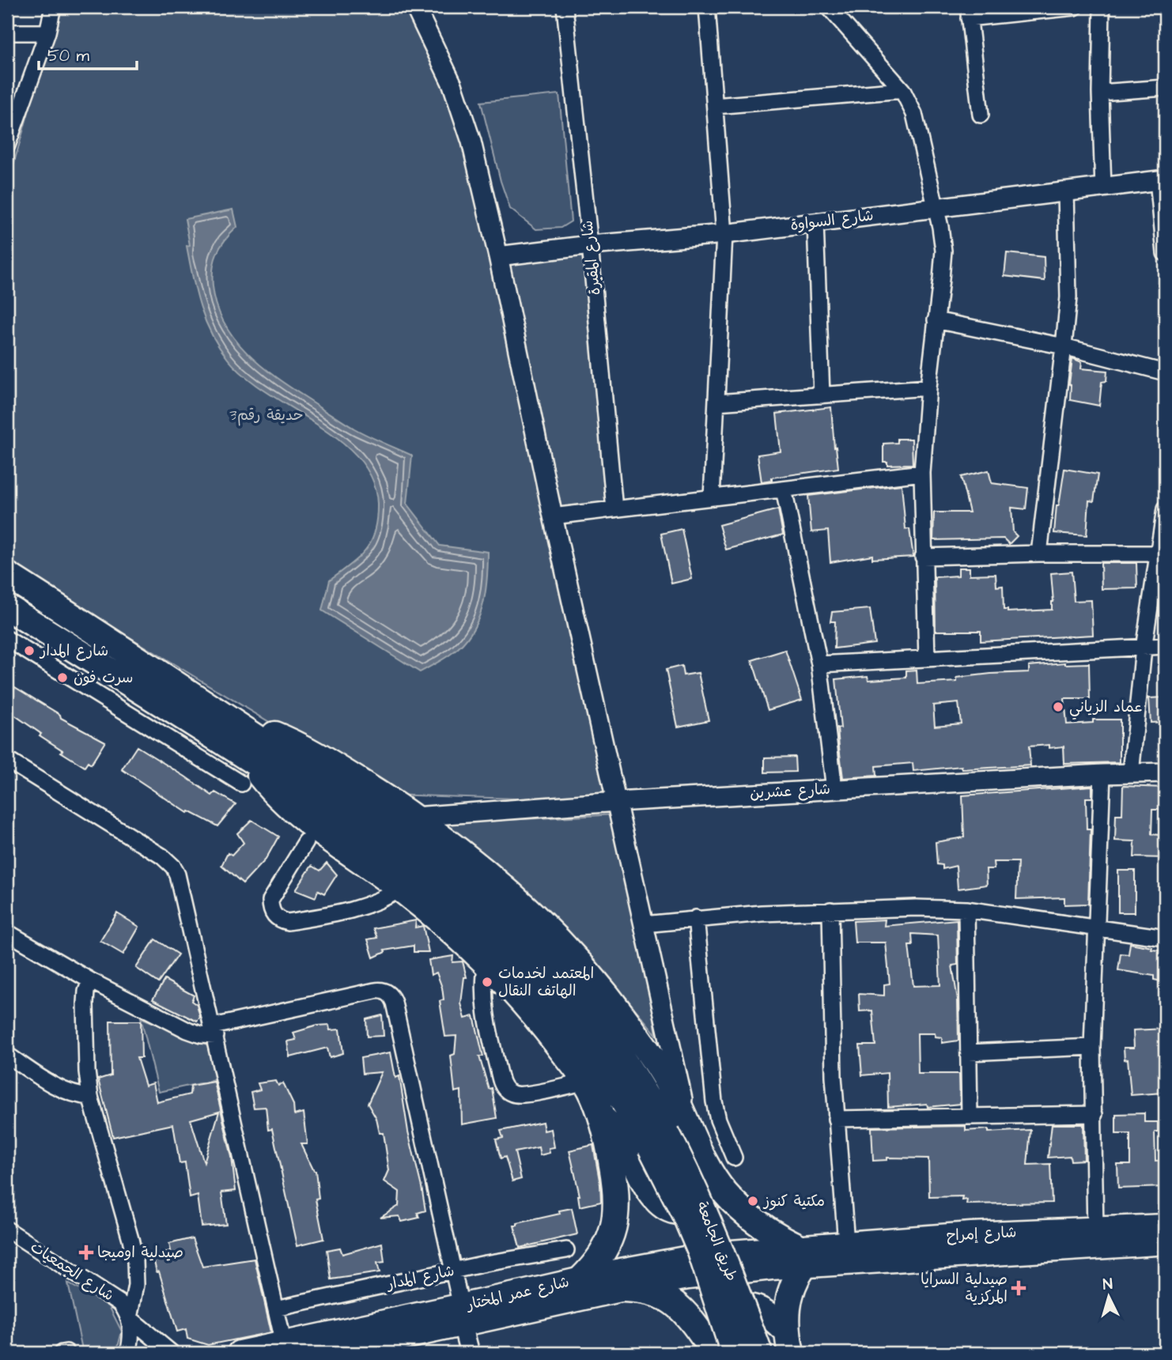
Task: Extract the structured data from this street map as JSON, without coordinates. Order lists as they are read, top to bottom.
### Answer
{
  "streets": {
    "highway": ["طريق الجامعة"],
    "main road": ["شارع إمراح", "شارع عمر المختار"],
    "street": [
      "شارع السواوة",
      "شارع المقبرة",
      "شارع عشرين",
      "شارع الجمعيات",
      "شارع المدار"
    ]
  },
  "crossings": [
    ["شارع السواوة", "شارع المقبرة"],
    ["شارع إمراح", "شارع عمر المختار"]
  ],
  "parks": ["حديقة رقم3"],
  "places": {
    "other": [
      "شارع المدار",
      "سرت فون",
      "عماد الزياني",
      "المعتمد لخدمات الهاتف النقال",
      "مكتية كنوز"
    ],
    "health": ["صيدلية اوميجا", "صيدلية السرايا المركزية"]
  },
  "scale_bar": "50 m",
  "north": "top"
}
